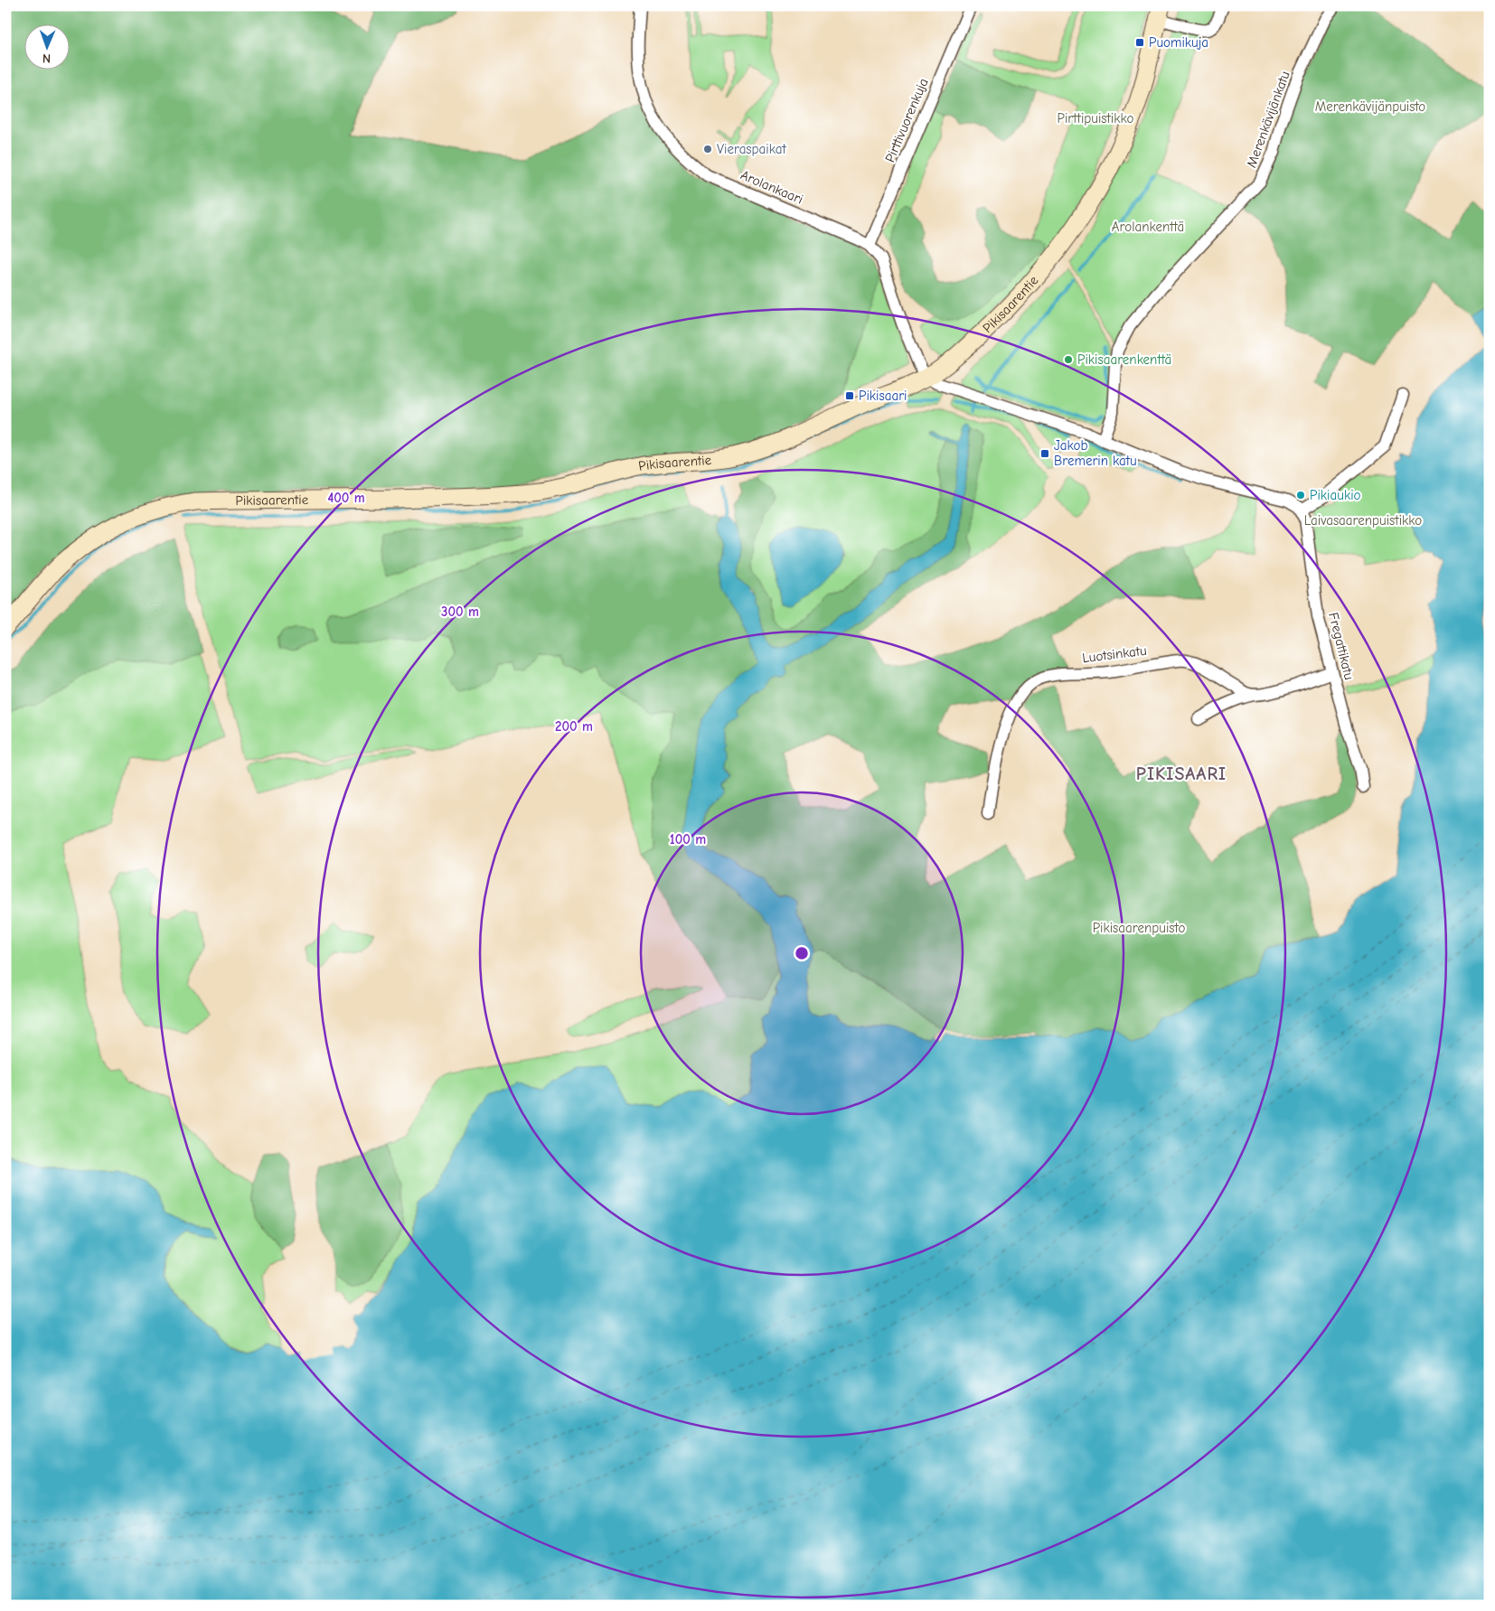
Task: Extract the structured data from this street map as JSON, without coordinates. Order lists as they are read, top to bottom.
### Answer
{
  "streets": {
    "street": [
      "Merenkävijänkatu",
      "Pirttivuorenkuja",
      "Arolankaari",
      "Pikisaarentie",
      "Fregattikatu",
      "Luotsinkatu"
    ]
  },
  "crossings": [
    ["Pirttivuorenkuja", "Arolankaari"],
    ["Arolankaari", "Pikisaarentie"]
  ],
  "districts": ["PIKISAARI"],
  "parks": [
    "Merenkävijänpuisto",
    "Pirttipuistikko",
    "Arolankenttä",
    "Laivasaarenpuistikko",
    "Pikisaarenpuisto"
  ],
  "places": {
    "transit": ["Puomikuja", "Pikisaari", "Jakob Bremerin katu"],
    "other": ["Vieraspaikat", "Pikisaarenkenttä", "Pikiaukio"]
  },
  "north": "bottom",
  "rings": [
    "400 m",
    "300 m",
    "200 m",
    "100 m"
  ]
}
